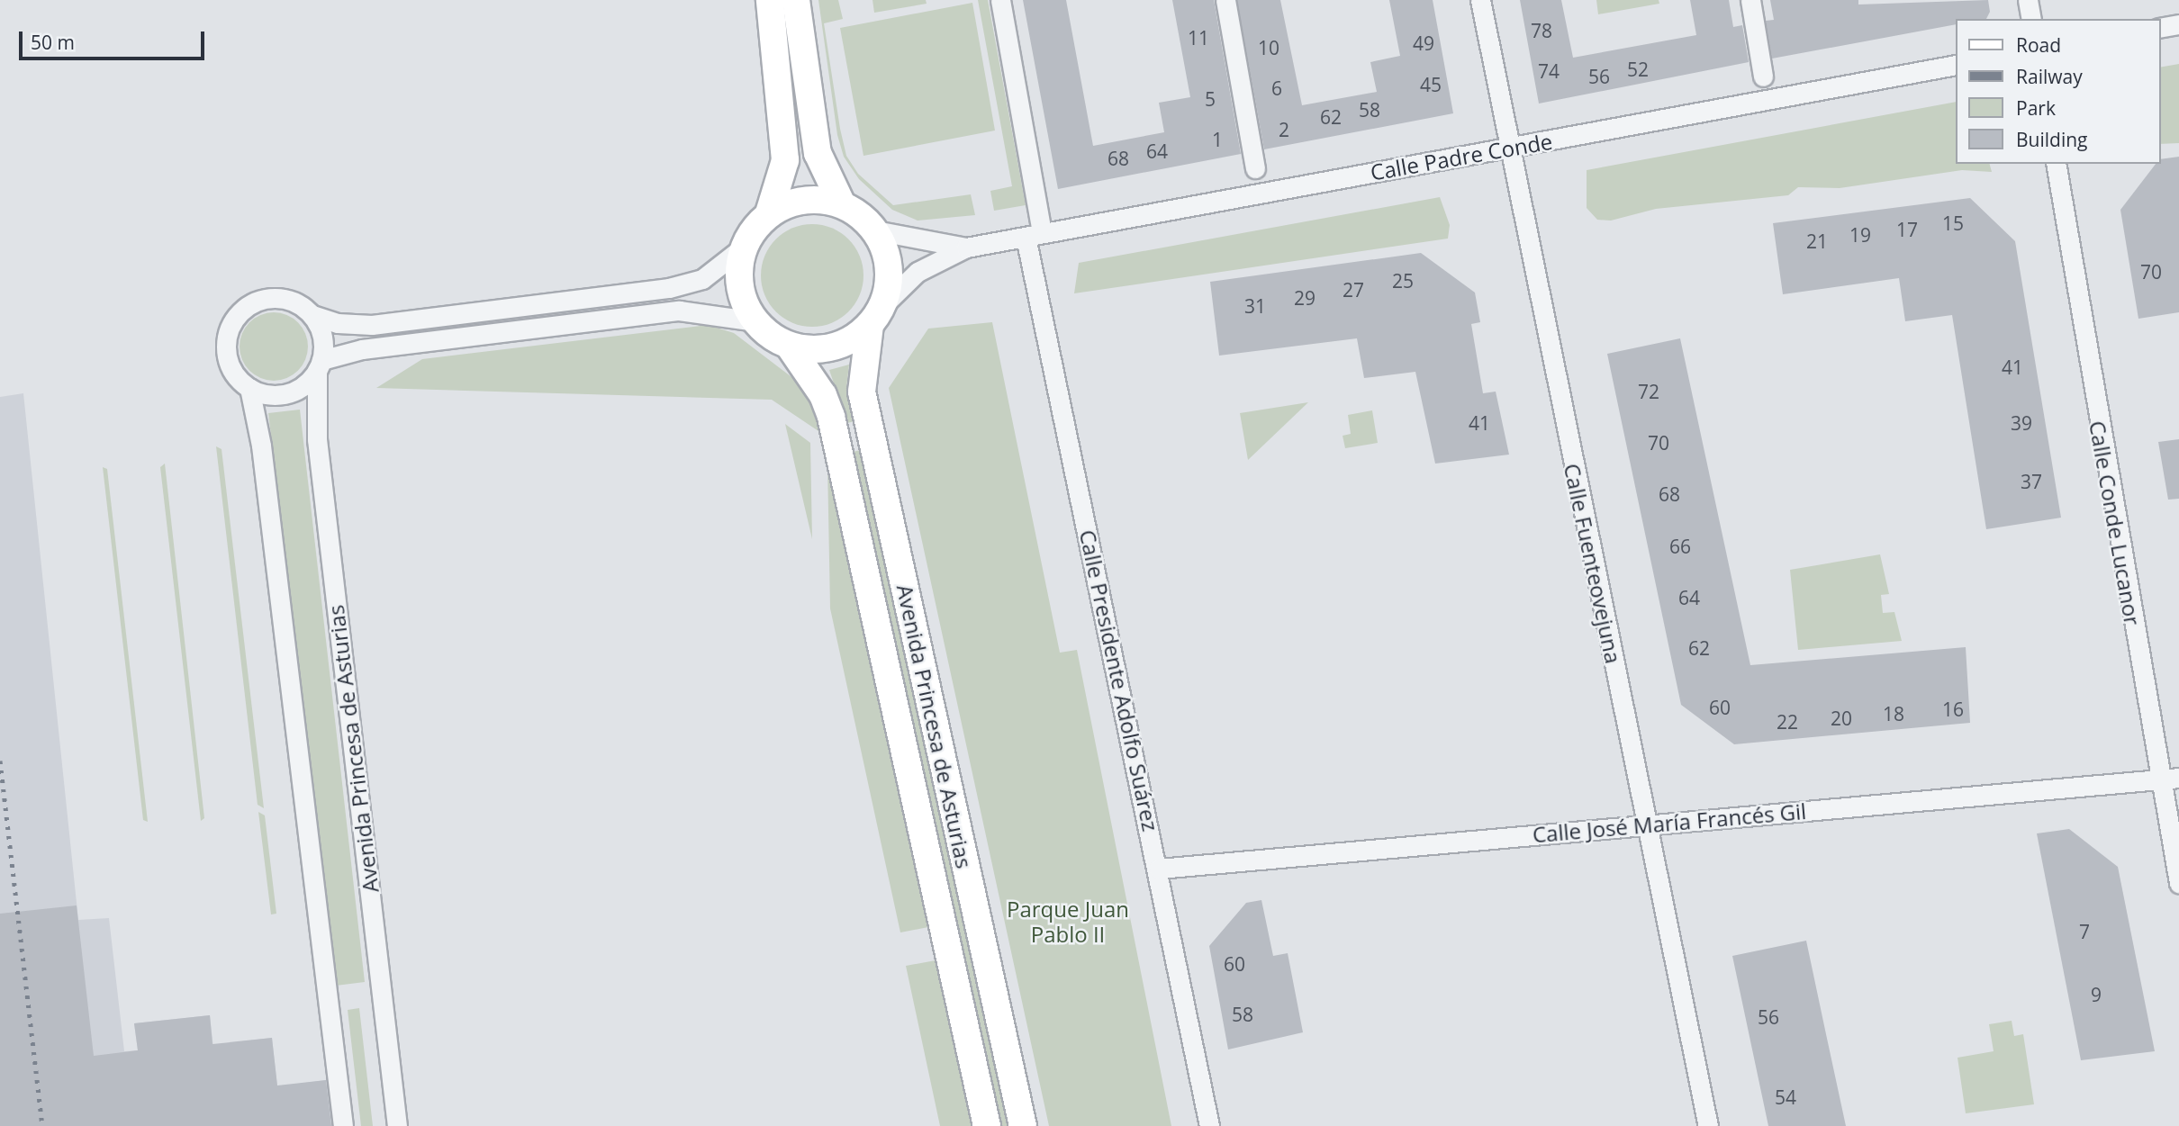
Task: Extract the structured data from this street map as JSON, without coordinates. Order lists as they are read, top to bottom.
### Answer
{
  "streets": {
    "main road": ["Avenida Princesa de Asturias"],
    "street": [
      "Calle Padre Conde",
      "Calle Conde Lucanor",
      "Calle Fuenteovejuna",
      "Calle Presidente Adolfo Suárez",
      "Calle José María Francés Gil"
    ]
  },
  "crossings": [
    ["Calle Padre Conde", "Calle Fuenteovejuna"],
    ["Calle Padre Conde", "Calle Presidente Adolfo Suárez"],
    ["Calle Padre Conde", "Avenida Princesa de Asturias"],
    ["Calle Conde Lucanor", "Calle José María Francés Gil"],
    ["Calle Fuenteovejuna", "Calle José María Francés Gil"],
    ["Calle Presidente Adolfo Suárez", "Calle José María Francés Gil"]
  ],
  "parks": ["Parque Juan Pablo II"],
  "house_numbers": [
    "78",
    "11",
    "49",
    "10",
    "52",
    "74",
    "56",
    "45",
    "6",
    "5",
    "58",
    "62",
    "2",
    "1",
    "64",
    "68",
    "15",
    "17",
    "19",
    "21",
    "70",
    "25",
    "27",
    "29",
    "31",
    "41",
    "72",
    "41",
    "39",
    "70",
    "37",
    "68",
    "66",
    "64",
    "62",
    "60",
    "16",
    "18",
    "20",
    "22",
    "7",
    "60",
    "9",
    "58",
    "56",
    "54"
  ],
  "legend": [
    "Road",
    "Railway",
    "Park",
    "Building"
  ],
  "scale_bar": "50 m"
}
